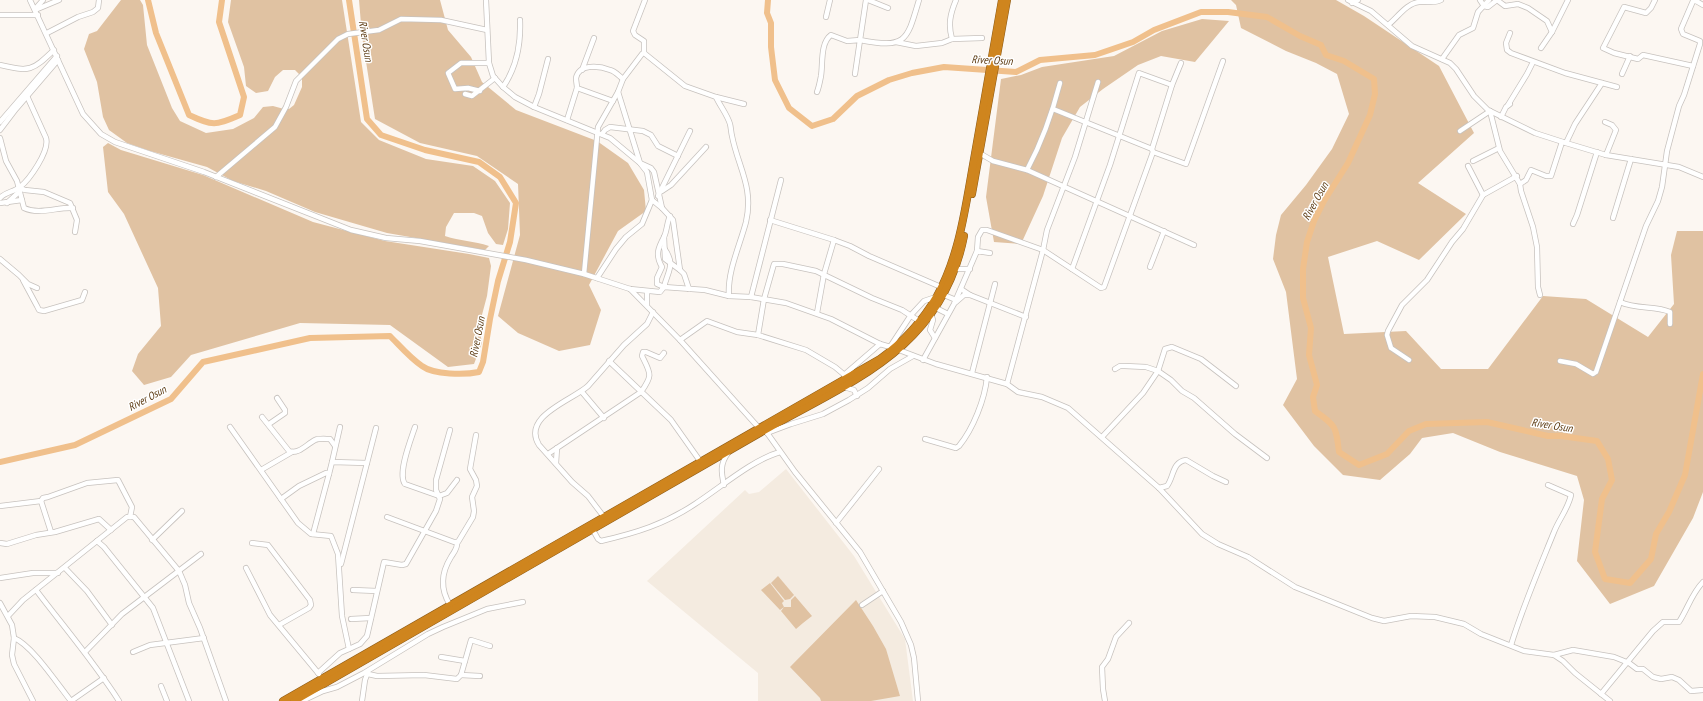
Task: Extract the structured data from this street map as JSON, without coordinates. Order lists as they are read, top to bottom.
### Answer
{
  "water": ["River Osun"]
}
